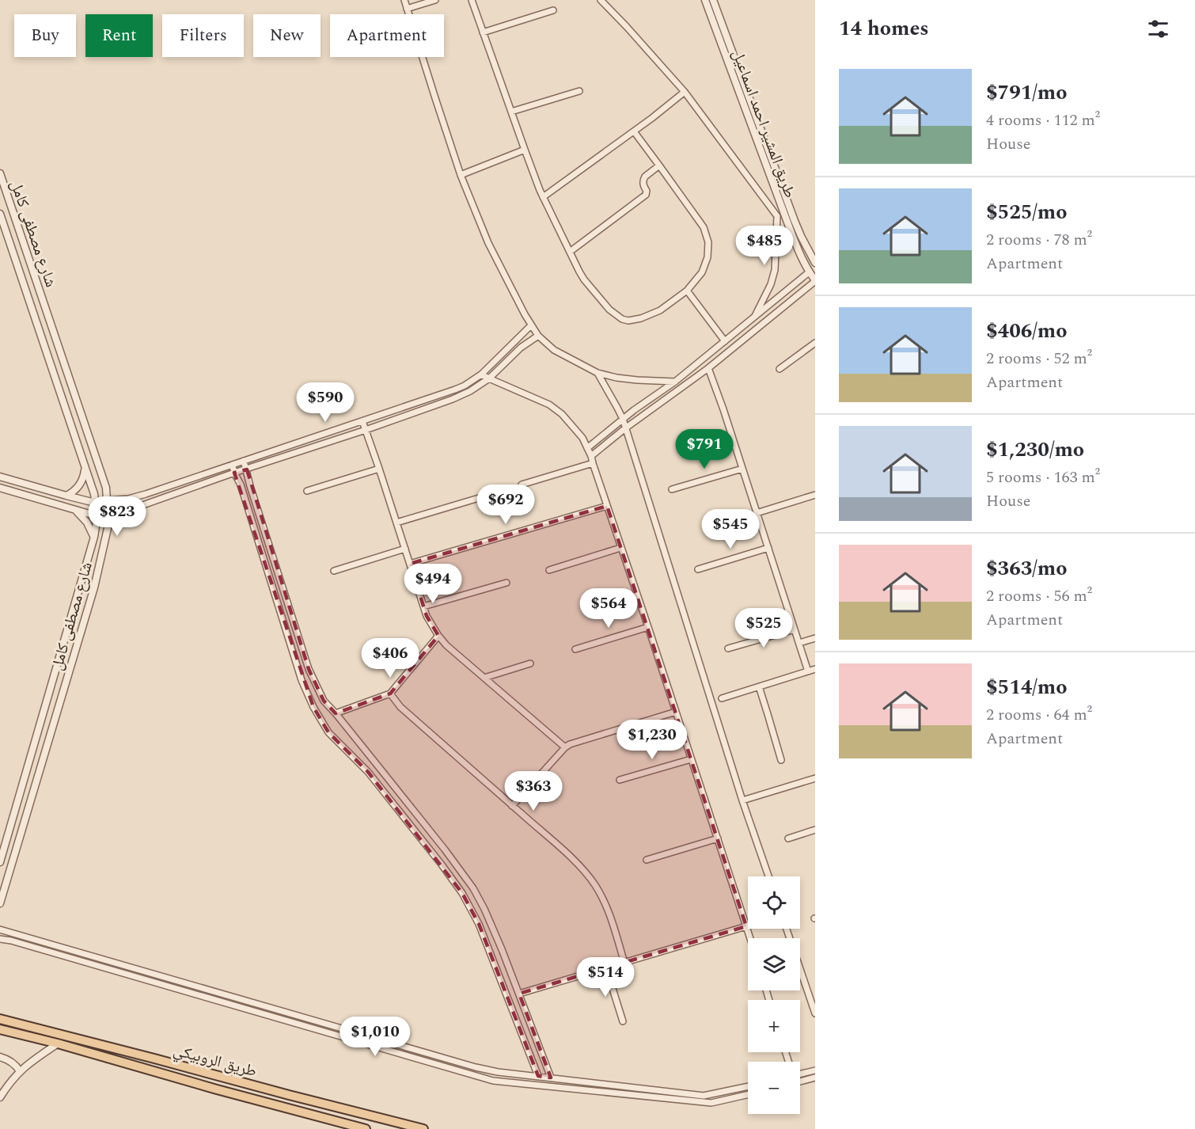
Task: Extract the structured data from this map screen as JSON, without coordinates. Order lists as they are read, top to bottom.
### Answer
{
  "streets": {
    "main road": ["طريق الروبيكي"],
    "street": ["طريق المشير احمد اسماعيل", "شارع مصطفى كامل"]
  },
  "page": {
    "heading": "14 homes",
    "chip": [
      "Buy",
      "Rent",
      "Filters",
      "New",
      "Apartment"
    ],
    "list": [
      {
        "name": "$791/mo",
        "note": "4 rooms · 112 m² · House"
      },
      {
        "name": "$525/mo",
        "note": "2 rooms · 78 m² · Apartment"
      },
      {
        "name": "$406/mo",
        "note": "2 rooms · 52 m² · Apartment"
      },
      {
        "name": "$1,230/mo",
        "note": "5 rooms · 163 m² · House"
      },
      {
        "name": "$363/mo",
        "note": "2 rooms · 56 m² · Apartment"
      },
      {
        "name": "$514/mo",
        "note": "2 rooms · 64 m² · Apartment"
      }
    ],
    "price": [
      "$485",
      "$590",
      "$791",
      "$692",
      "$823",
      "$545",
      "$494",
      "$564",
      "$525",
      "$406",
      "$1,230",
      "$363",
      "$514",
      "$1,010"
    ],
    "map_buttons": ["+", "−"]
  }
}
